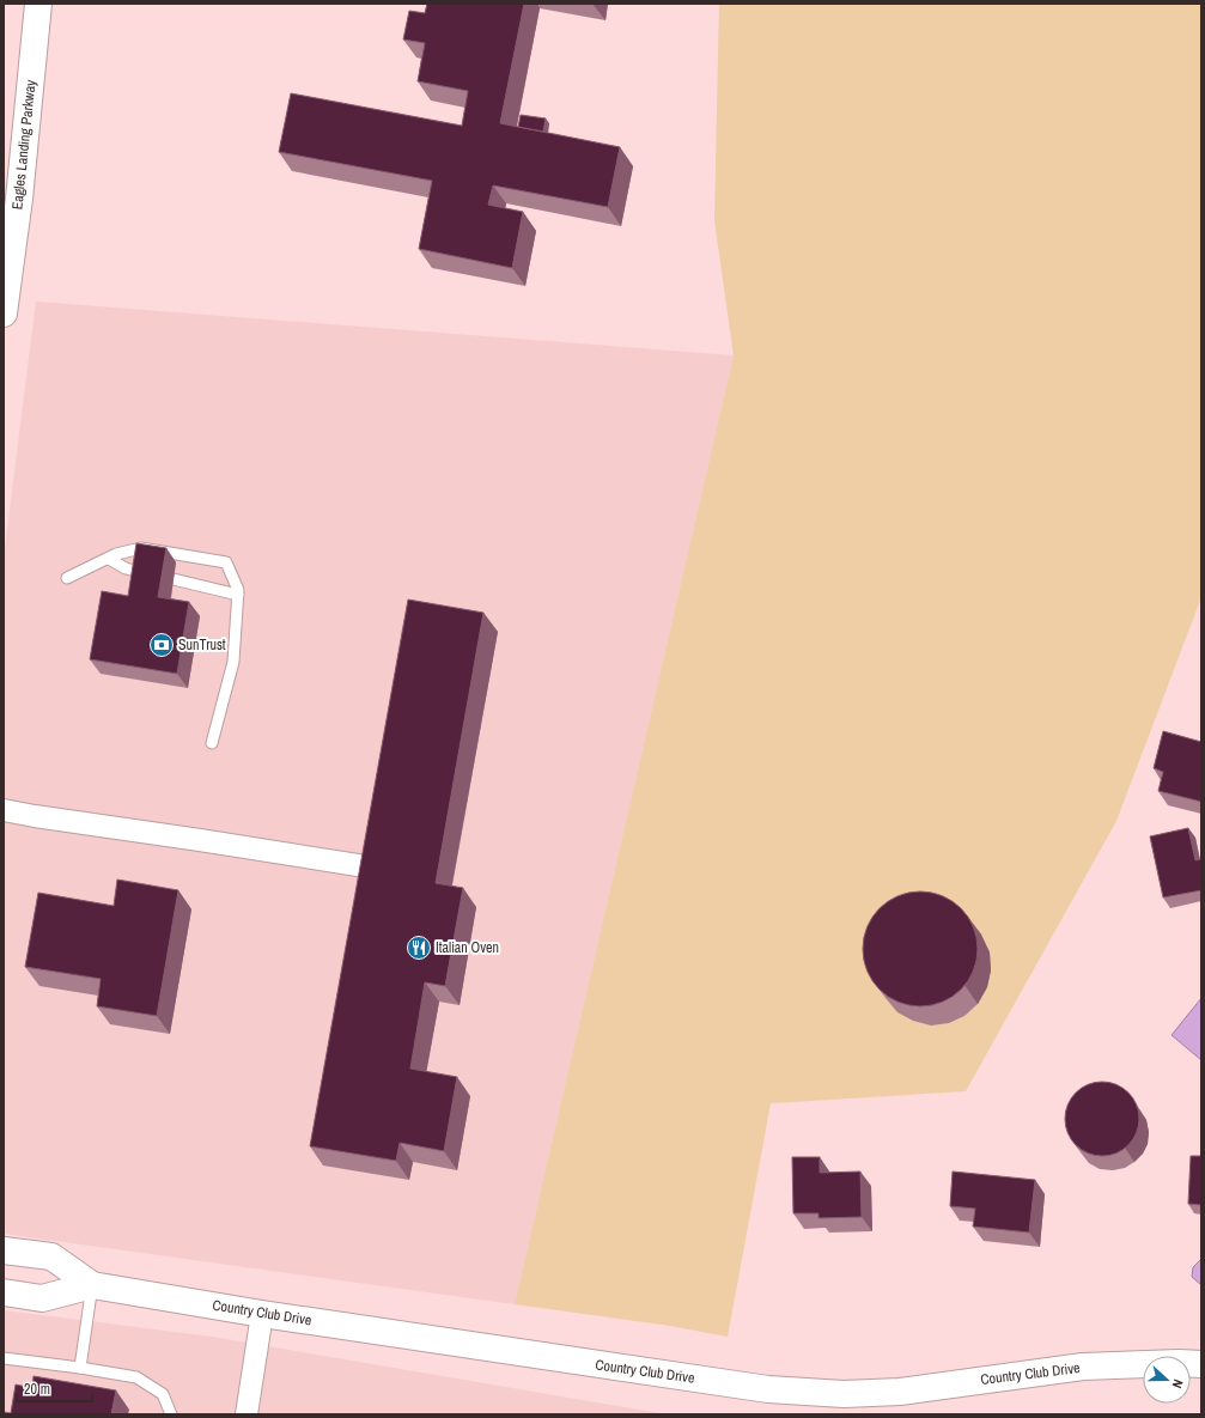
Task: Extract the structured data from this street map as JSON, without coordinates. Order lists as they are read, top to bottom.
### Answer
{
  "streets": {
    "street": ["Eagles Landing Parkway", "Country Club Drive"]
  },
  "places": {
    "bank": ["SunTrust"],
    "restaurant": ["Italian Oven"]
  },
  "scale_bar": "20 m",
  "north": "right"
}
